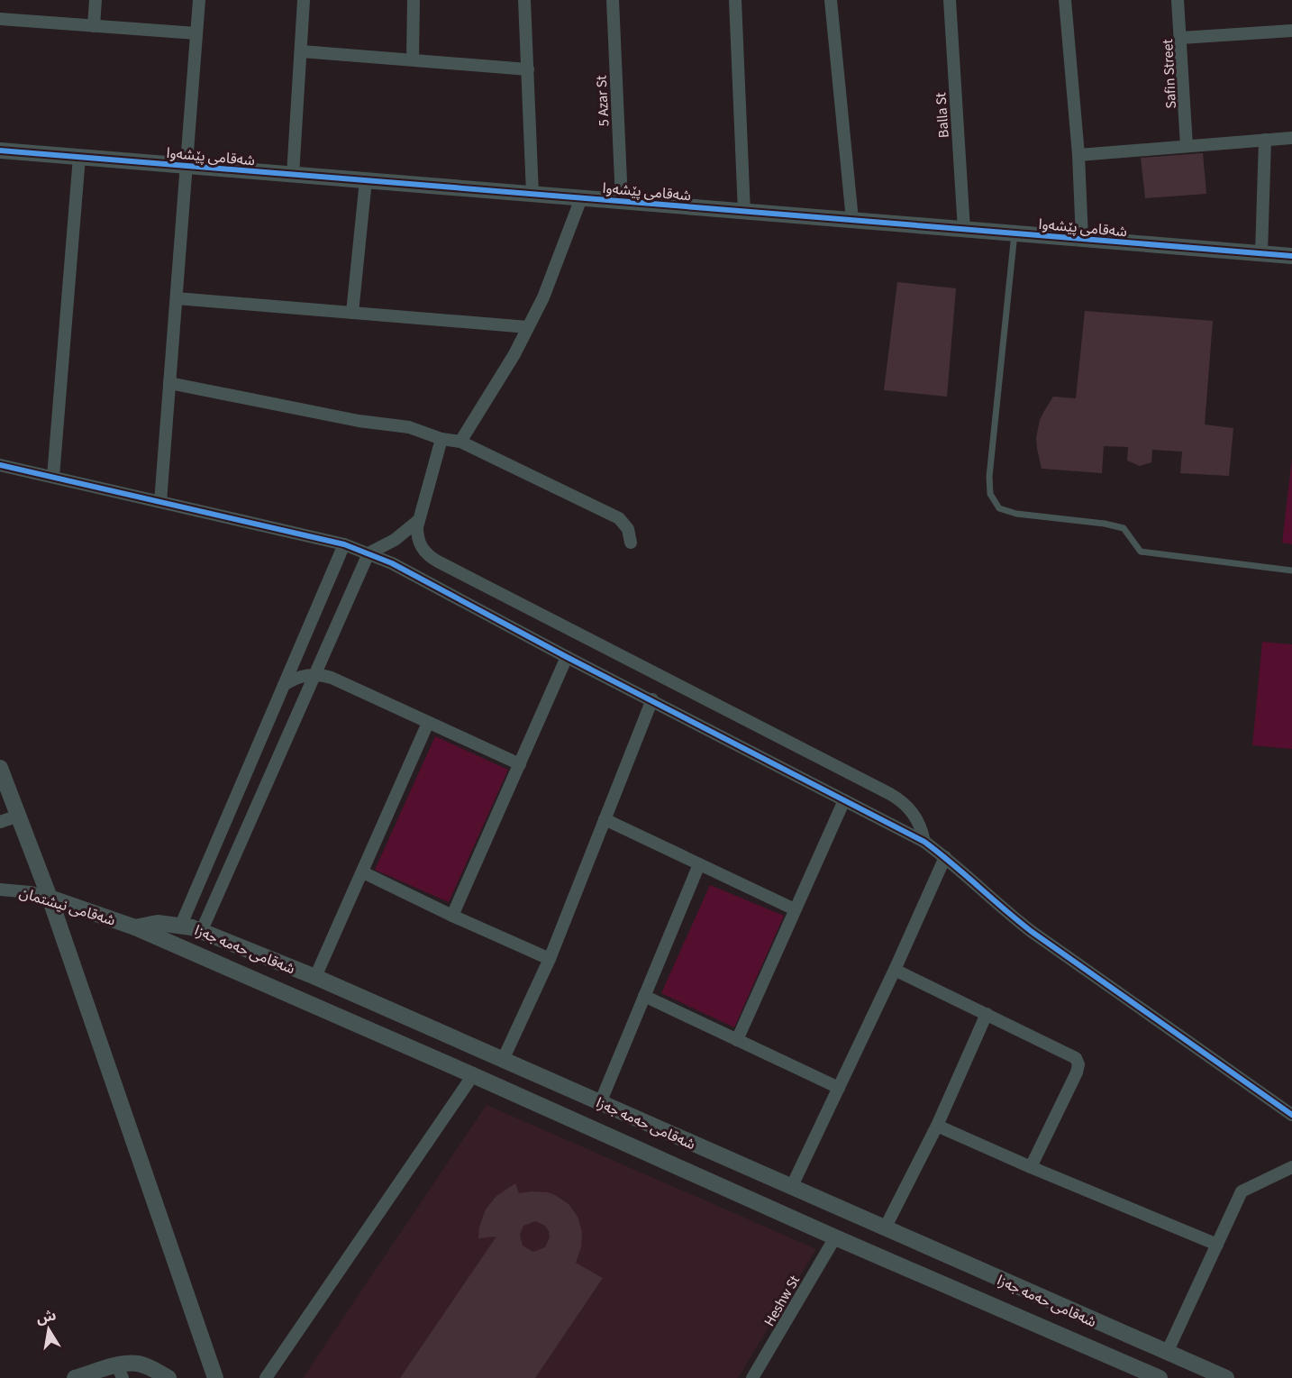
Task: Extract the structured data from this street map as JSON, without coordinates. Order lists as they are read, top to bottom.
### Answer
{
  "streets": {
    "street": [
      "Safin Street",
      "5 Azar St",
      "Balla St",
      "شەقامی پێشەوا",
      "شەقامی نیشتمان",
      "شەقامی حەمە جەزا",
      "Heshw St"
    ]
  },
  "crossings": [
    ["5 Azar St", "شەقامی پێشەوا"],
    ["Balla St", "شەقامی پێشەوا"],
    ["شەقامی نیشتمان", "شەقامی حەمە جەزا"],
    ["شەقامی حەمە جەزا", "Heshw St"]
  ],
  "north": "top"
}
